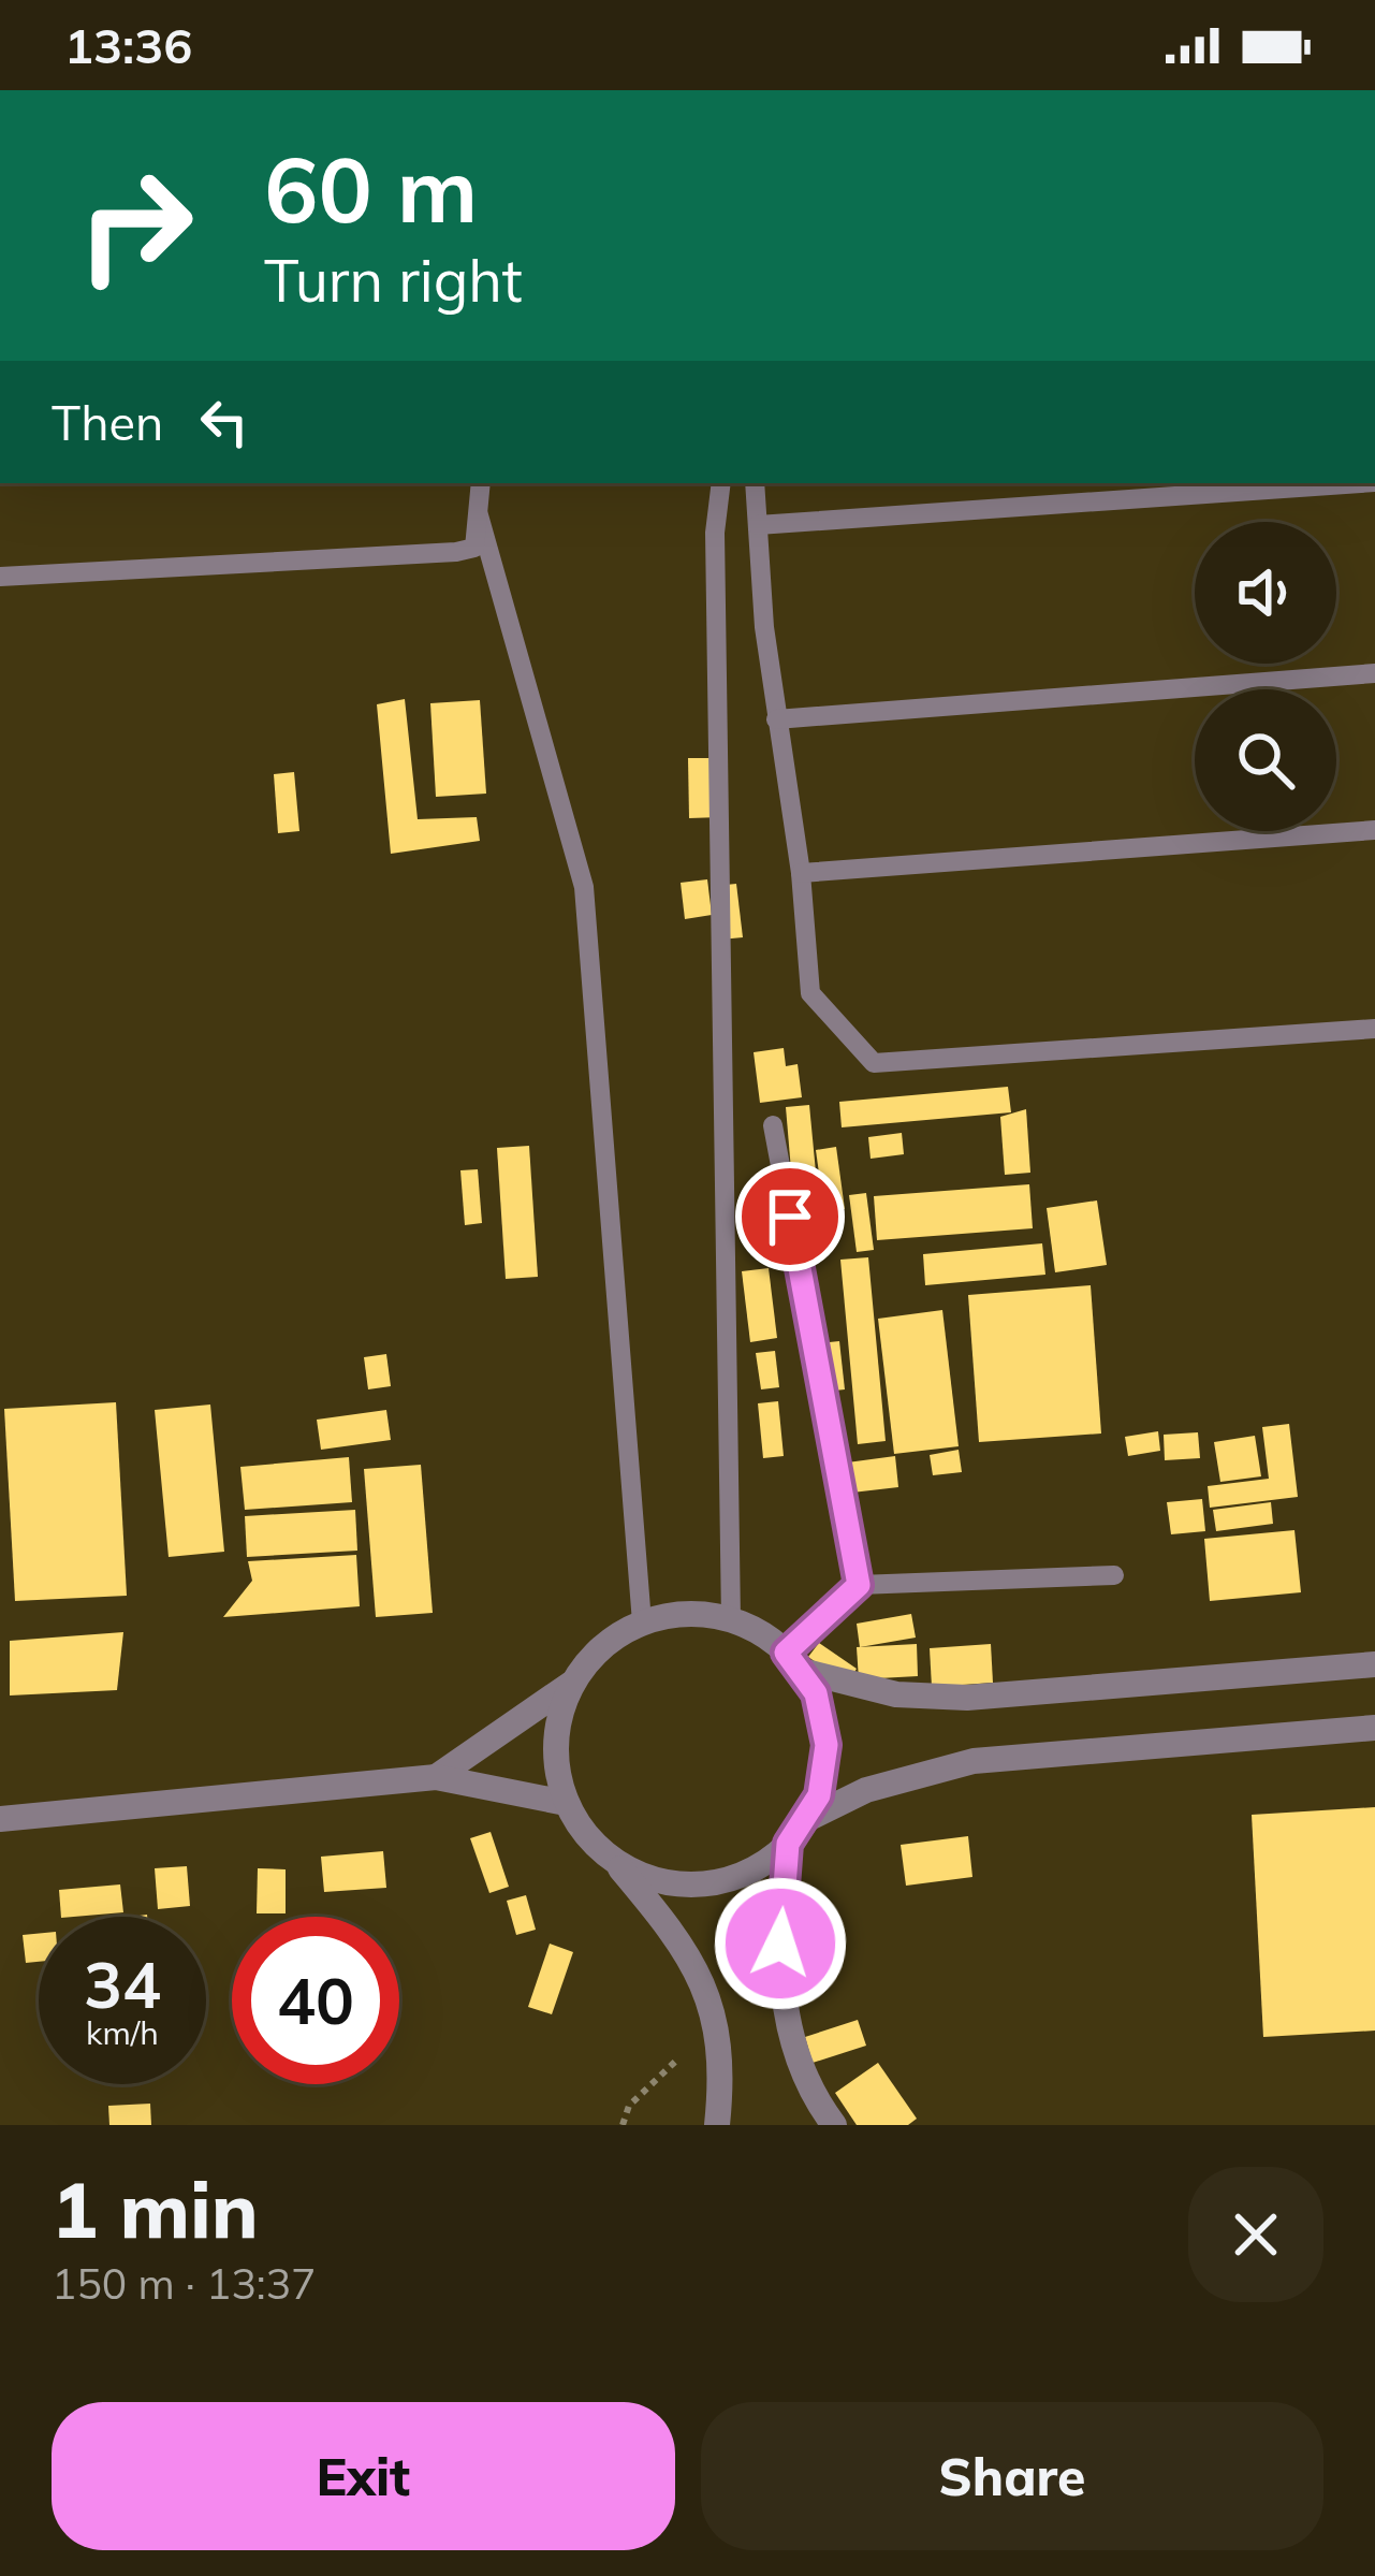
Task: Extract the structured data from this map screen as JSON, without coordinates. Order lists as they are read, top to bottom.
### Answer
{
  "page": {
    "status": "13:36",
    "turn": ["60 m", "Turn right"],
    "then": "Then",
    "speed": "34 km/h",
    "limit": "40",
    "heading": ["1 min", "150 m · 13:37"],
    "buttons": ["Exit", "Share"]
  }
}
